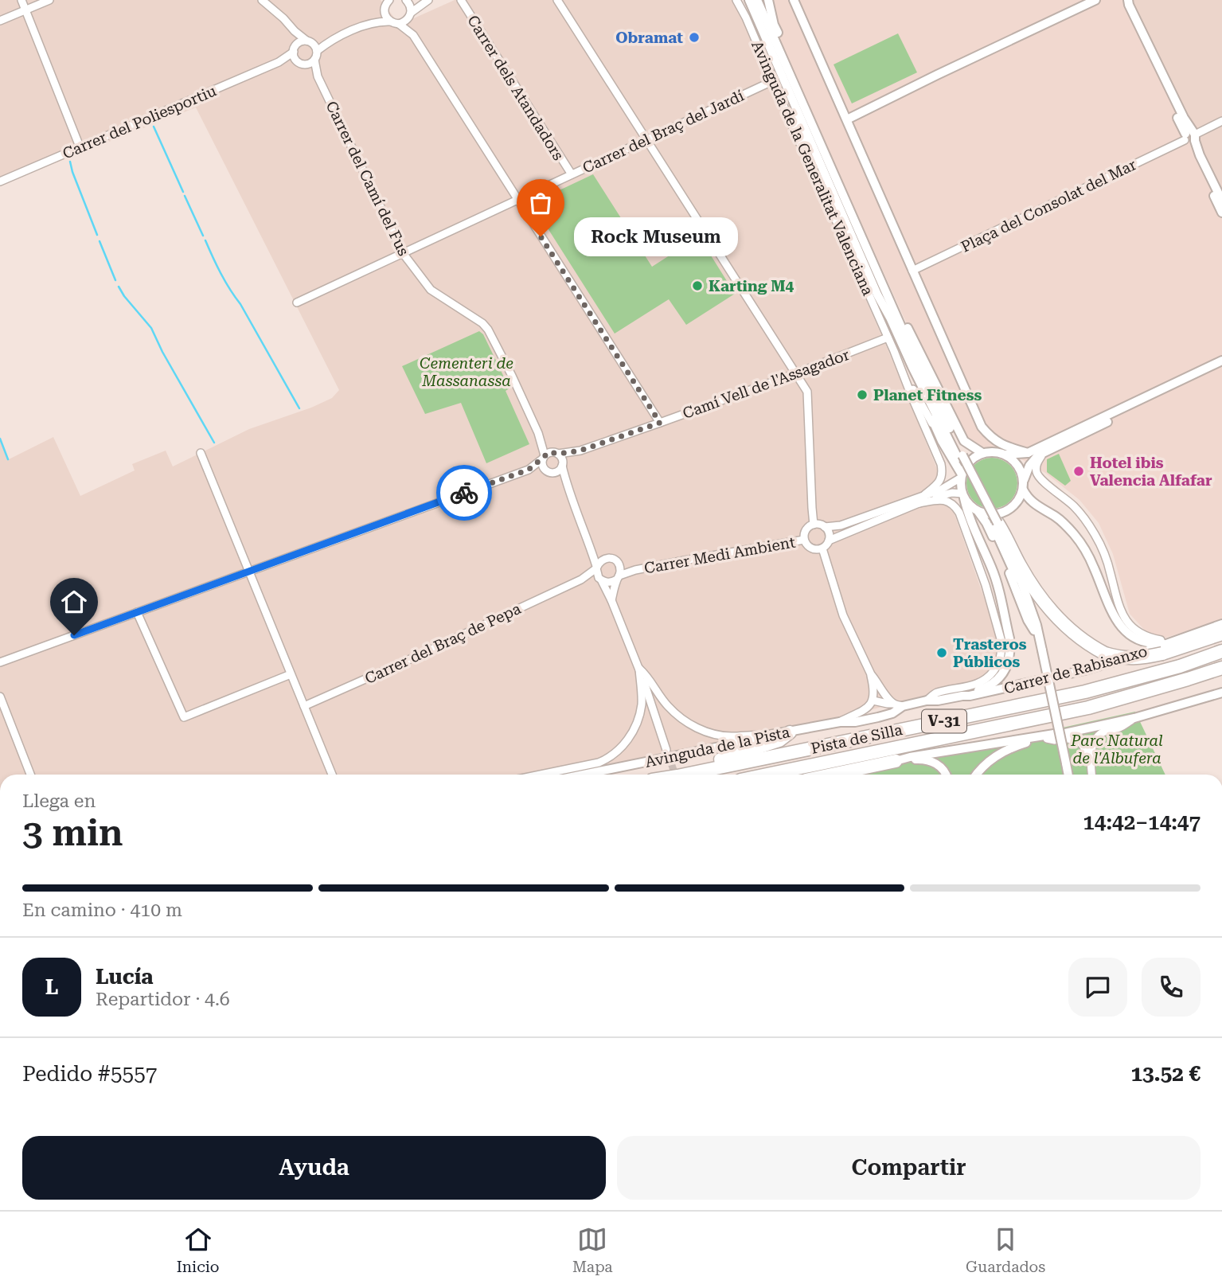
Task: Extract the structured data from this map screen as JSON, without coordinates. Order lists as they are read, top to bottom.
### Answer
{
  "streets": {
    "highway": ["V-31", "Pista de Silla"],
    "street": [
      "Carrer dels Atandadors",
      "Carrer del Poliesportiu",
      "Carrer del Braç del Jardí",
      "Avinguda de la Generalitat Valenciana",
      "Carrer del Camí del Fus",
      "Plaça del Consolat del Mar",
      "Camí Vell de l'Assagador",
      "Carrer Medi Ambient",
      "Carrer del Braç de Pepa",
      "Carrer de Rabisanxo",
      "Avinguda de la Pista"
    ]
  },
  "crossings": [
    ["Carrer dels Atandadors", "Carrer del Braç del Jardí"],
    ["Carrer del Poliesportiu", "Carrer del Camí del Fus"],
    ["Carrer del Braç del Jardí", "Avinguda de la Generalitat Valenciana"],
    ["Carrer del Braç del Jardí", "Carrer del Camí del Fus"],
    ["Avinguda de la Generalitat Valenciana", "Camí Vell de l'Assagador"],
    ["Carrer del Camí del Fus", "Camí Vell de l'Assagador"],
    ["Carrer Medi Ambient", "Carrer del Braç de Pepa"],
    ["Carrer de Rabisanxo", "Avinguda de la Pista"]
  ],
  "parks": ["Cementeri de Massanassa", "Parc Natural de l'Albufera"],
  "places": [
    "Obramat",
    "Rock Museum",
    "Karting M4",
    "Planet Fitness",
    "Hotel ibis Valencia Alfafar",
    "Trasteros Públicos"
  ],
  "page": {
    "bubble": "Rock Museum",
    "heading": ["3 min", "Llega en", "14:42–14:47"],
    "panel": [
      "Lucía",
      "Repartidor · 4.6",
      "Pedido #5557",
      "13.52 €"
    ],
    "bar": "En camino · 410 m",
    "round": "L",
    "buttons": ["Ayuda", "Compartir"],
    "tabs": ["Inicio", "Mapa", "Guardados"]
  }
}
